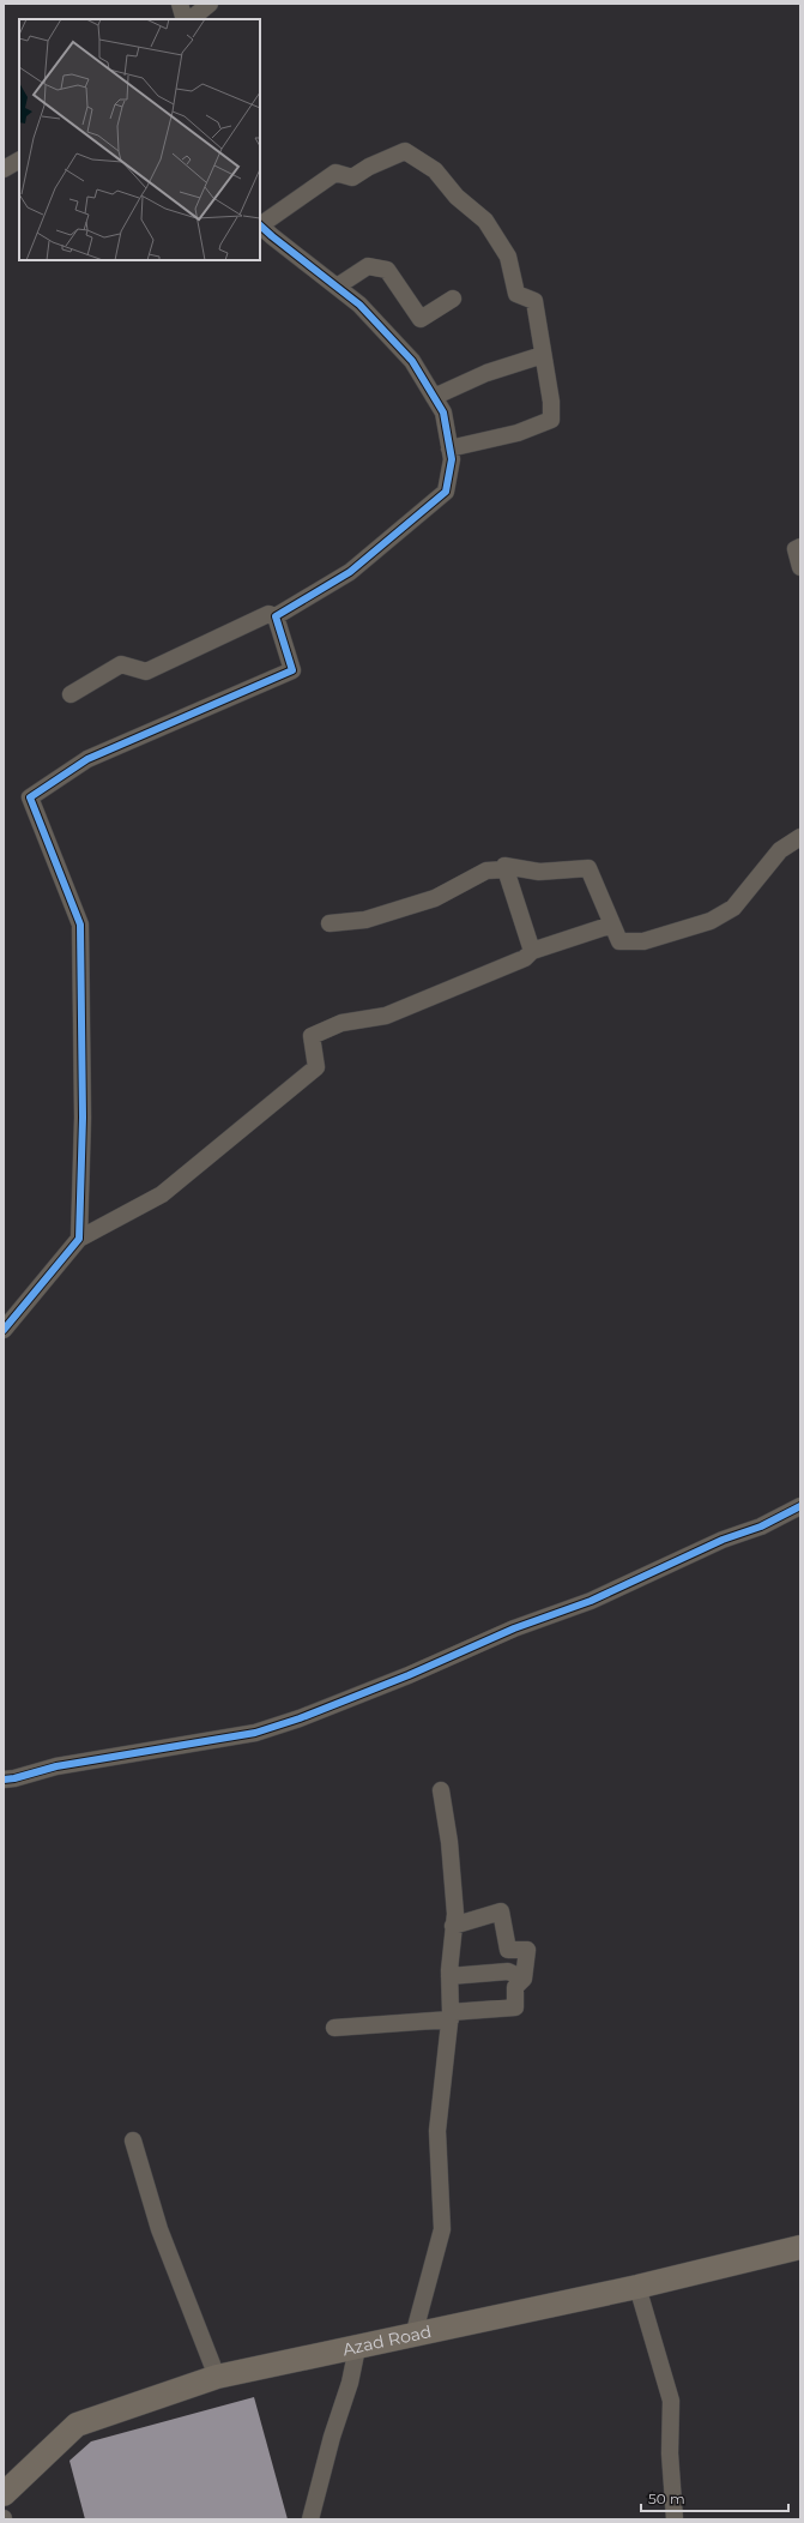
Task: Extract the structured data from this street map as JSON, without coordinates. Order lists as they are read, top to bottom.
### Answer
{
  "streets": {
    "main road": ["Azad Road"]
  },
  "scale_bar": "50 m"
}
